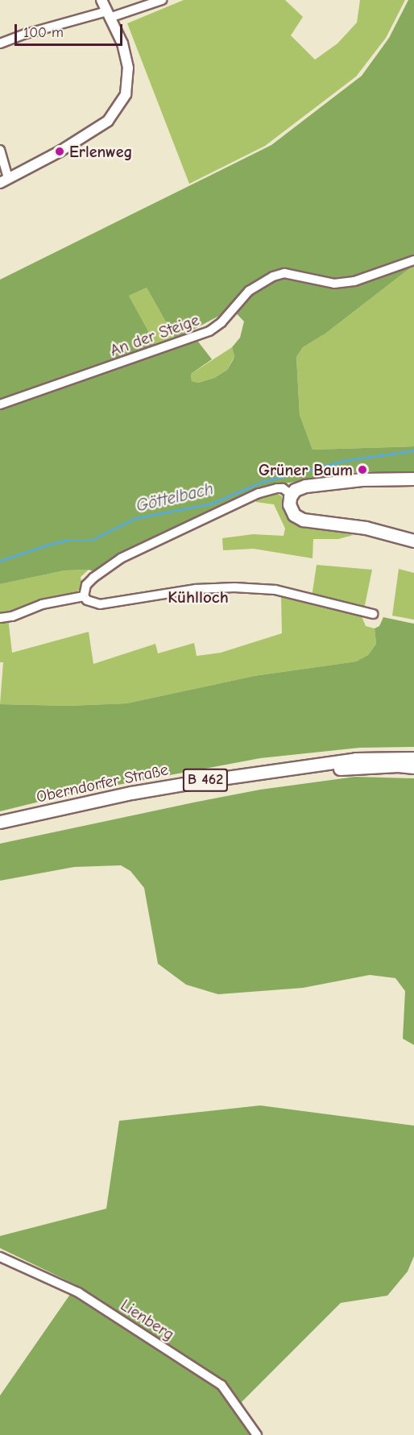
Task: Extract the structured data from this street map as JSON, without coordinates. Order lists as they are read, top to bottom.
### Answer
{
  "streets": {
    "main road": ["B 462", "Oberndorfer Straße"],
    "street": ["An der Steige", "Lienberg"]
  },
  "districts": ["Kühlloch"],
  "water": ["Göttelbach"],
  "places": ["Erlenweg", "Grüner Baum"],
  "scale_bar": "100 m"
}
